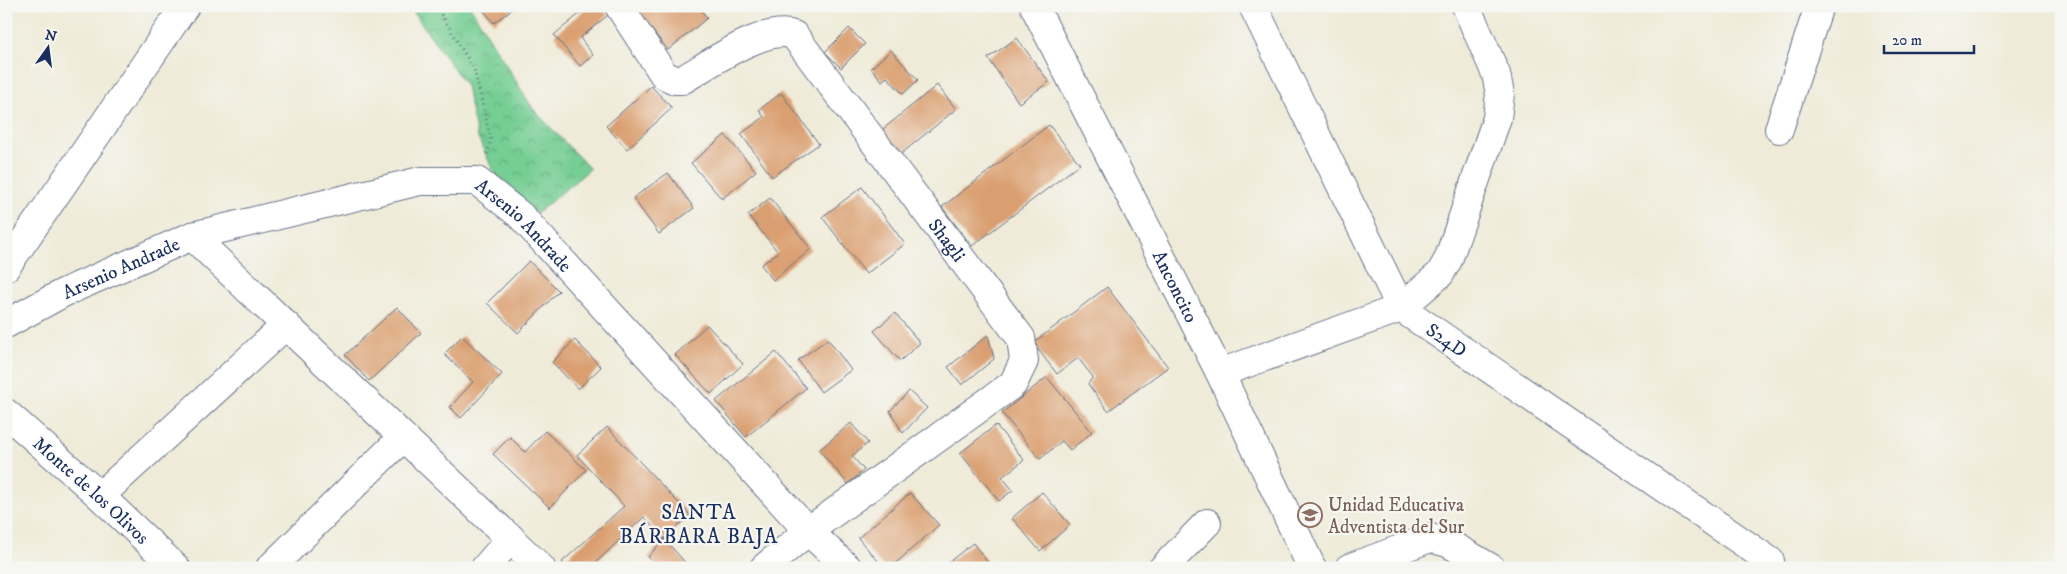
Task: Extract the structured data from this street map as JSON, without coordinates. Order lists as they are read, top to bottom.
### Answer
{
  "streets": {
    "street": [
      "Arsenio Andrade",
      "Shagli",
      "Anconcito",
      "S24D",
      "Monte de los Olivos"
    ]
  },
  "crossings": [
    ["Arsenio Andrade", "Shagli"]
  ],
  "districts": ["SANTA BÁRBARA BAJA"],
  "places": {
    "school or university": ["Unidad Educativa Adventista del Sur"]
  },
  "scale_bar": "20 m",
  "north": "top"
}
